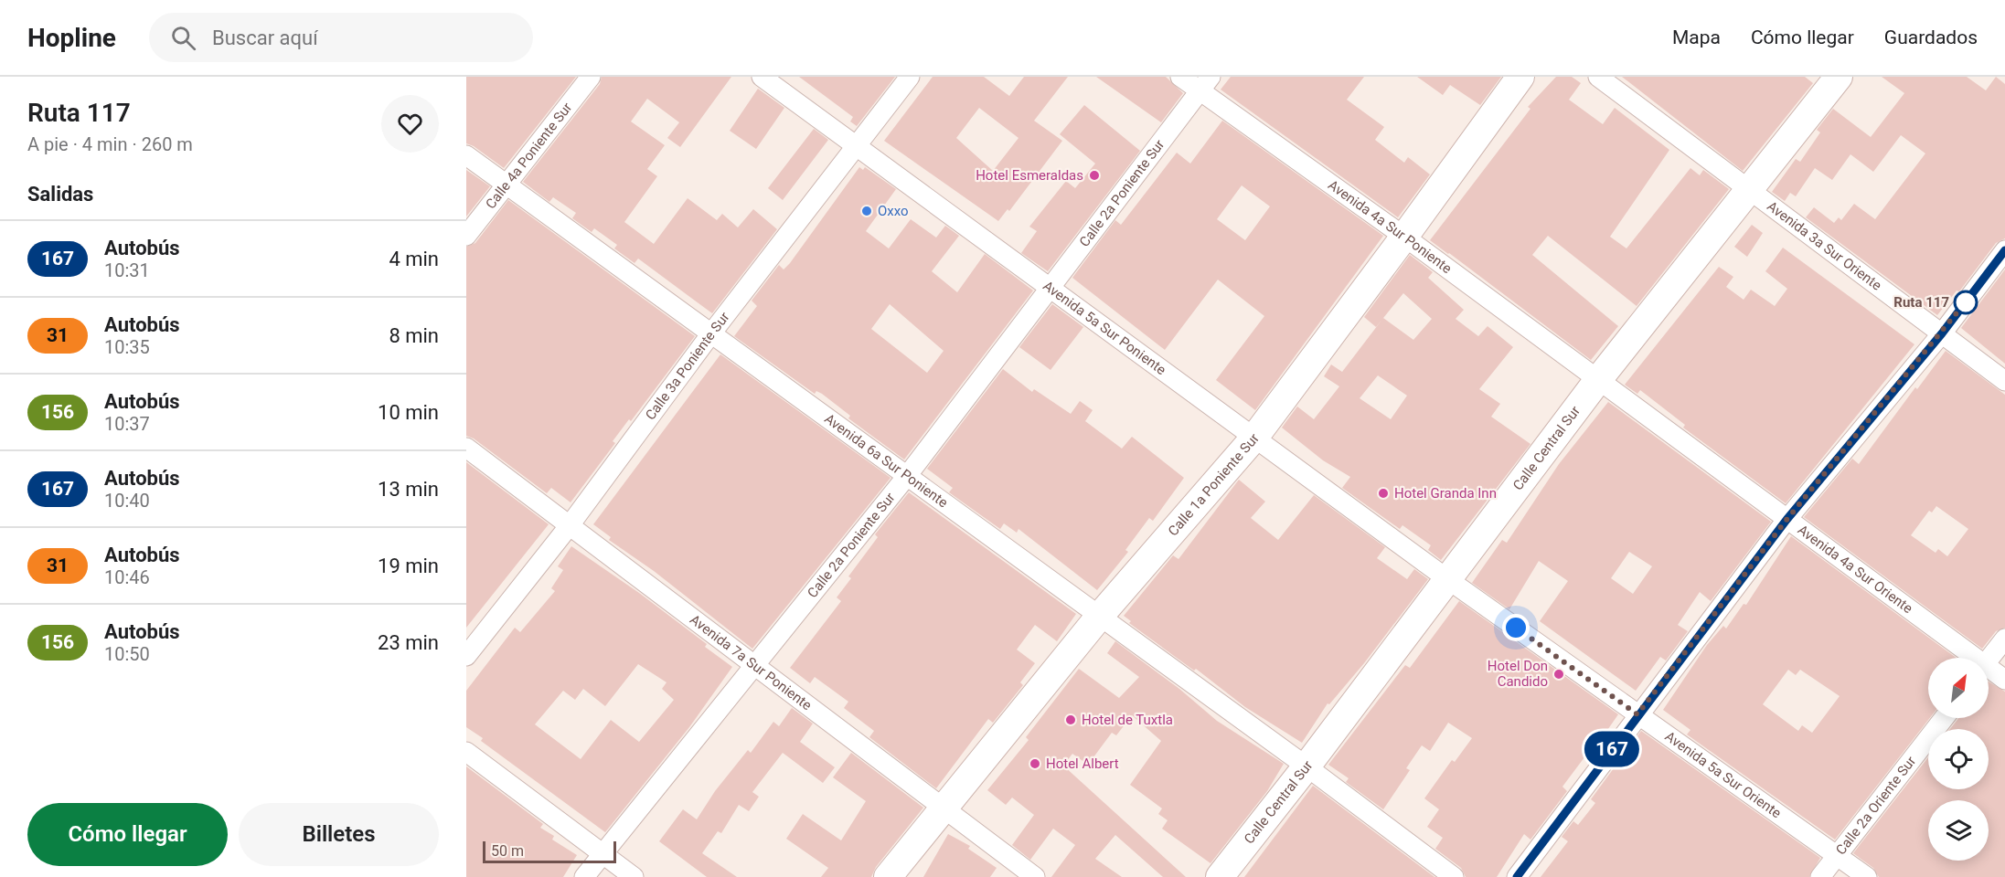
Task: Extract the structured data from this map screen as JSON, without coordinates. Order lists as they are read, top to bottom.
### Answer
{
  "streets": {
    "main road": ["Calle Central Sur", "Calle 1a Poniente Sur"],
    "street": [
      "Calle 4a Poniente Sur",
      "Calle 2a Poniente Sur",
      "Avenida 4a Sur Poniente",
      "Avenida 3a Sur Oriente",
      "Avenida 5a Sur Poniente",
      "Calle 3a Poniente Sur",
      "Avenida 6a Sur Poniente",
      "Avenida 4a Sur Oriente",
      "Avenida 7a Sur Poniente",
      "Avenida 5a Sur Oriente",
      "Calle 2a Oriente Sur"
    ]
  },
  "crossings": [
    ["Calle 4a Poniente Sur", "Avenida 6a Sur Poniente"],
    ["Calle 2a Poniente Sur", "Avenida 4a Sur Poniente"],
    ["Calle 2a Poniente Sur", "Avenida 5a Sur Poniente"],
    ["Calle 2a Poniente Sur", "Avenida 6a Sur Poniente"],
    ["Calle 2a Poniente Sur", "Avenida 7a Sur Poniente"],
    ["Avenida 4a Sur Poniente", "Calle Central Sur"],
    ["Avenida 4a Sur Poniente", "Calle 1a Poniente Sur"],
    ["Avenida 4a Sur Poniente", "Avenida 4a Sur Oriente"],
    ["Avenida 3a Sur Oriente", "Calle Central Sur"],
    ["Avenida 5a Sur Poniente", "Calle 3a Poniente Sur"],
    ["Avenida 5a Sur Poniente", "Calle Central Sur"],
    ["Avenida 5a Sur Poniente", "Calle 1a Poniente Sur"],
    ["Avenida 5a Sur Poniente", "Avenida 5a Sur Oriente"],
    ["Calle 3a Poniente Sur", "Avenida 6a Sur Poniente"],
    ["Calle 3a Poniente Sur", "Avenida 7a Sur Poniente"],
    ["Calle Central Sur", "Avenida 6a Sur Poniente"],
    ["Calle Central Sur", "Avenida 4a Sur Oriente"],
    ["Calle Central Sur", "Avenida 5a Sur Oriente"],
    ["Avenida 6a Sur Poniente", "Calle 1a Poniente Sur"],
    ["Calle 1a Poniente Sur", "Avenida 7a Sur Poniente"],
    ["Avenida 5a Sur Oriente", "Calle 2a Oriente Sur"]
  ],
  "places": [
    "Hotel Esmeraldas",
    "Oxxo",
    "Ruta 117",
    "Hotel Granda Inn",
    "Hotel Don Candido",
    "Hotel de Tuxtla",
    "Hotel Albert"
  ],
  "lines": ["bus line 167"],
  "scale_bar": "50 m",
  "north": "top right",
  "page": {
    "header": "Hopline",
    "search": "Buscar aquí",
    "nav": ["Mapa", "Cómo llegar", "Guardados"],
    "heading": [
      ["Ruta 117", "A pie · 4 min · 260 m"],
      "Salidas"
    ],
    "on_map": "167",
    "list": [
      {
        "mark": "167",
        "name": "Autobús",
        "note": "10:31",
        "value": "4 min"
      },
      {
        "mark": "31",
        "name": "Autobús",
        "note": "10:35",
        "value": "8 min"
      },
      {
        "mark": "156",
        "name": "Autobús",
        "note": "10:37",
        "value": "10 min"
      },
      {
        "mark": "167",
        "name": "Autobús",
        "note": "10:40",
        "value": "13 min"
      },
      {
        "mark": "31",
        "name": "Autobús",
        "note": "10:46",
        "value": "19 min"
      },
      {
        "mark": "156",
        "name": "Autobús",
        "note": "10:50",
        "value": "23 min"
      }
    ],
    "buttons": ["Cómo llegar", "Billetes"],
    "scale": "50 m"
  }
}
